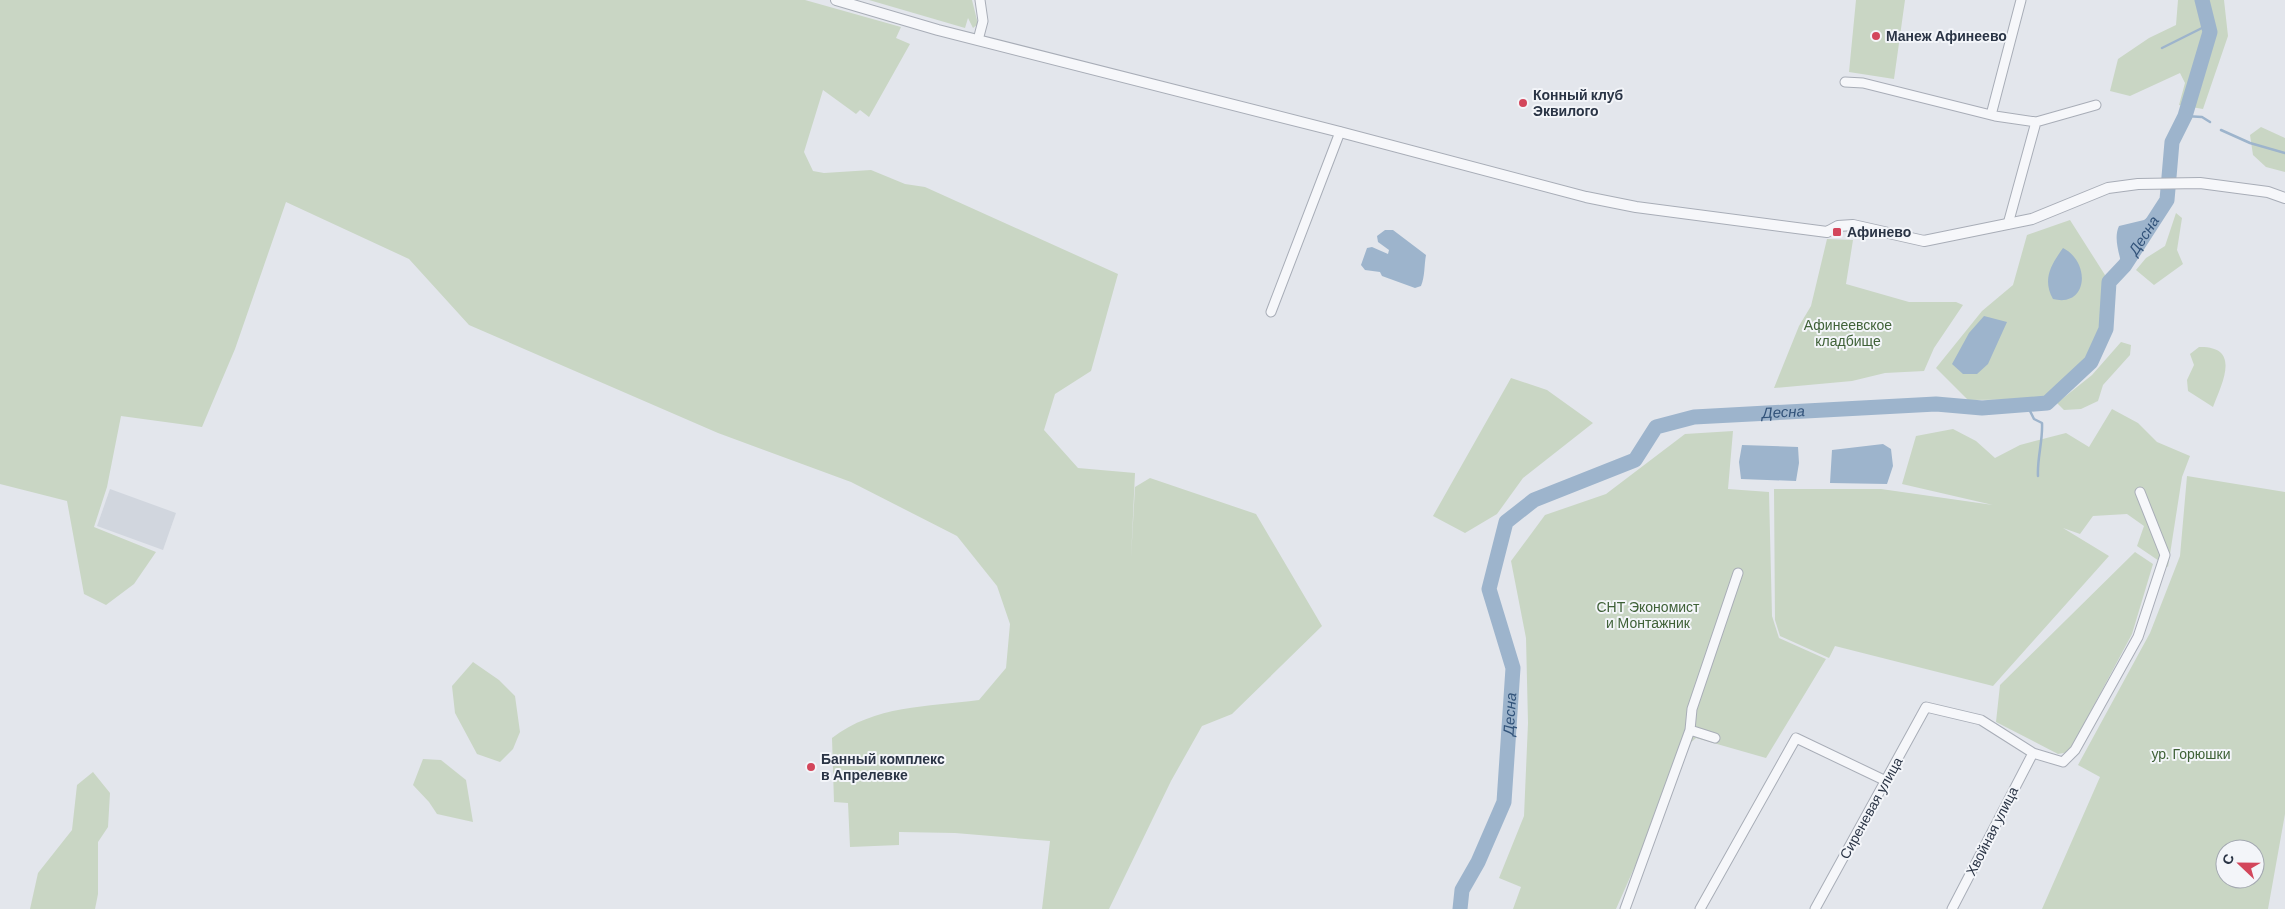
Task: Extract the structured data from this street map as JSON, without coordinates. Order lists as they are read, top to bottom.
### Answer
{
  "streets": {
    "street": ["Сиреневая улица", "Хвойная улица"]
  },
  "crossings": [
    ["Сиреневая улица", "Хвойная улица"]
  ],
  "water": ["Десна"],
  "parks": ["Афинеевское кладбище", "СНТ Экономист и Монтажник", "ур. Горюшки"],
  "places": {
    "other": ["Манеж Афинеево", "Конный клуб Эквилого", "Банный комплекс в Апрелевке"],
    "transit": ["Афинево"]
  },
  "north": "left"
}
